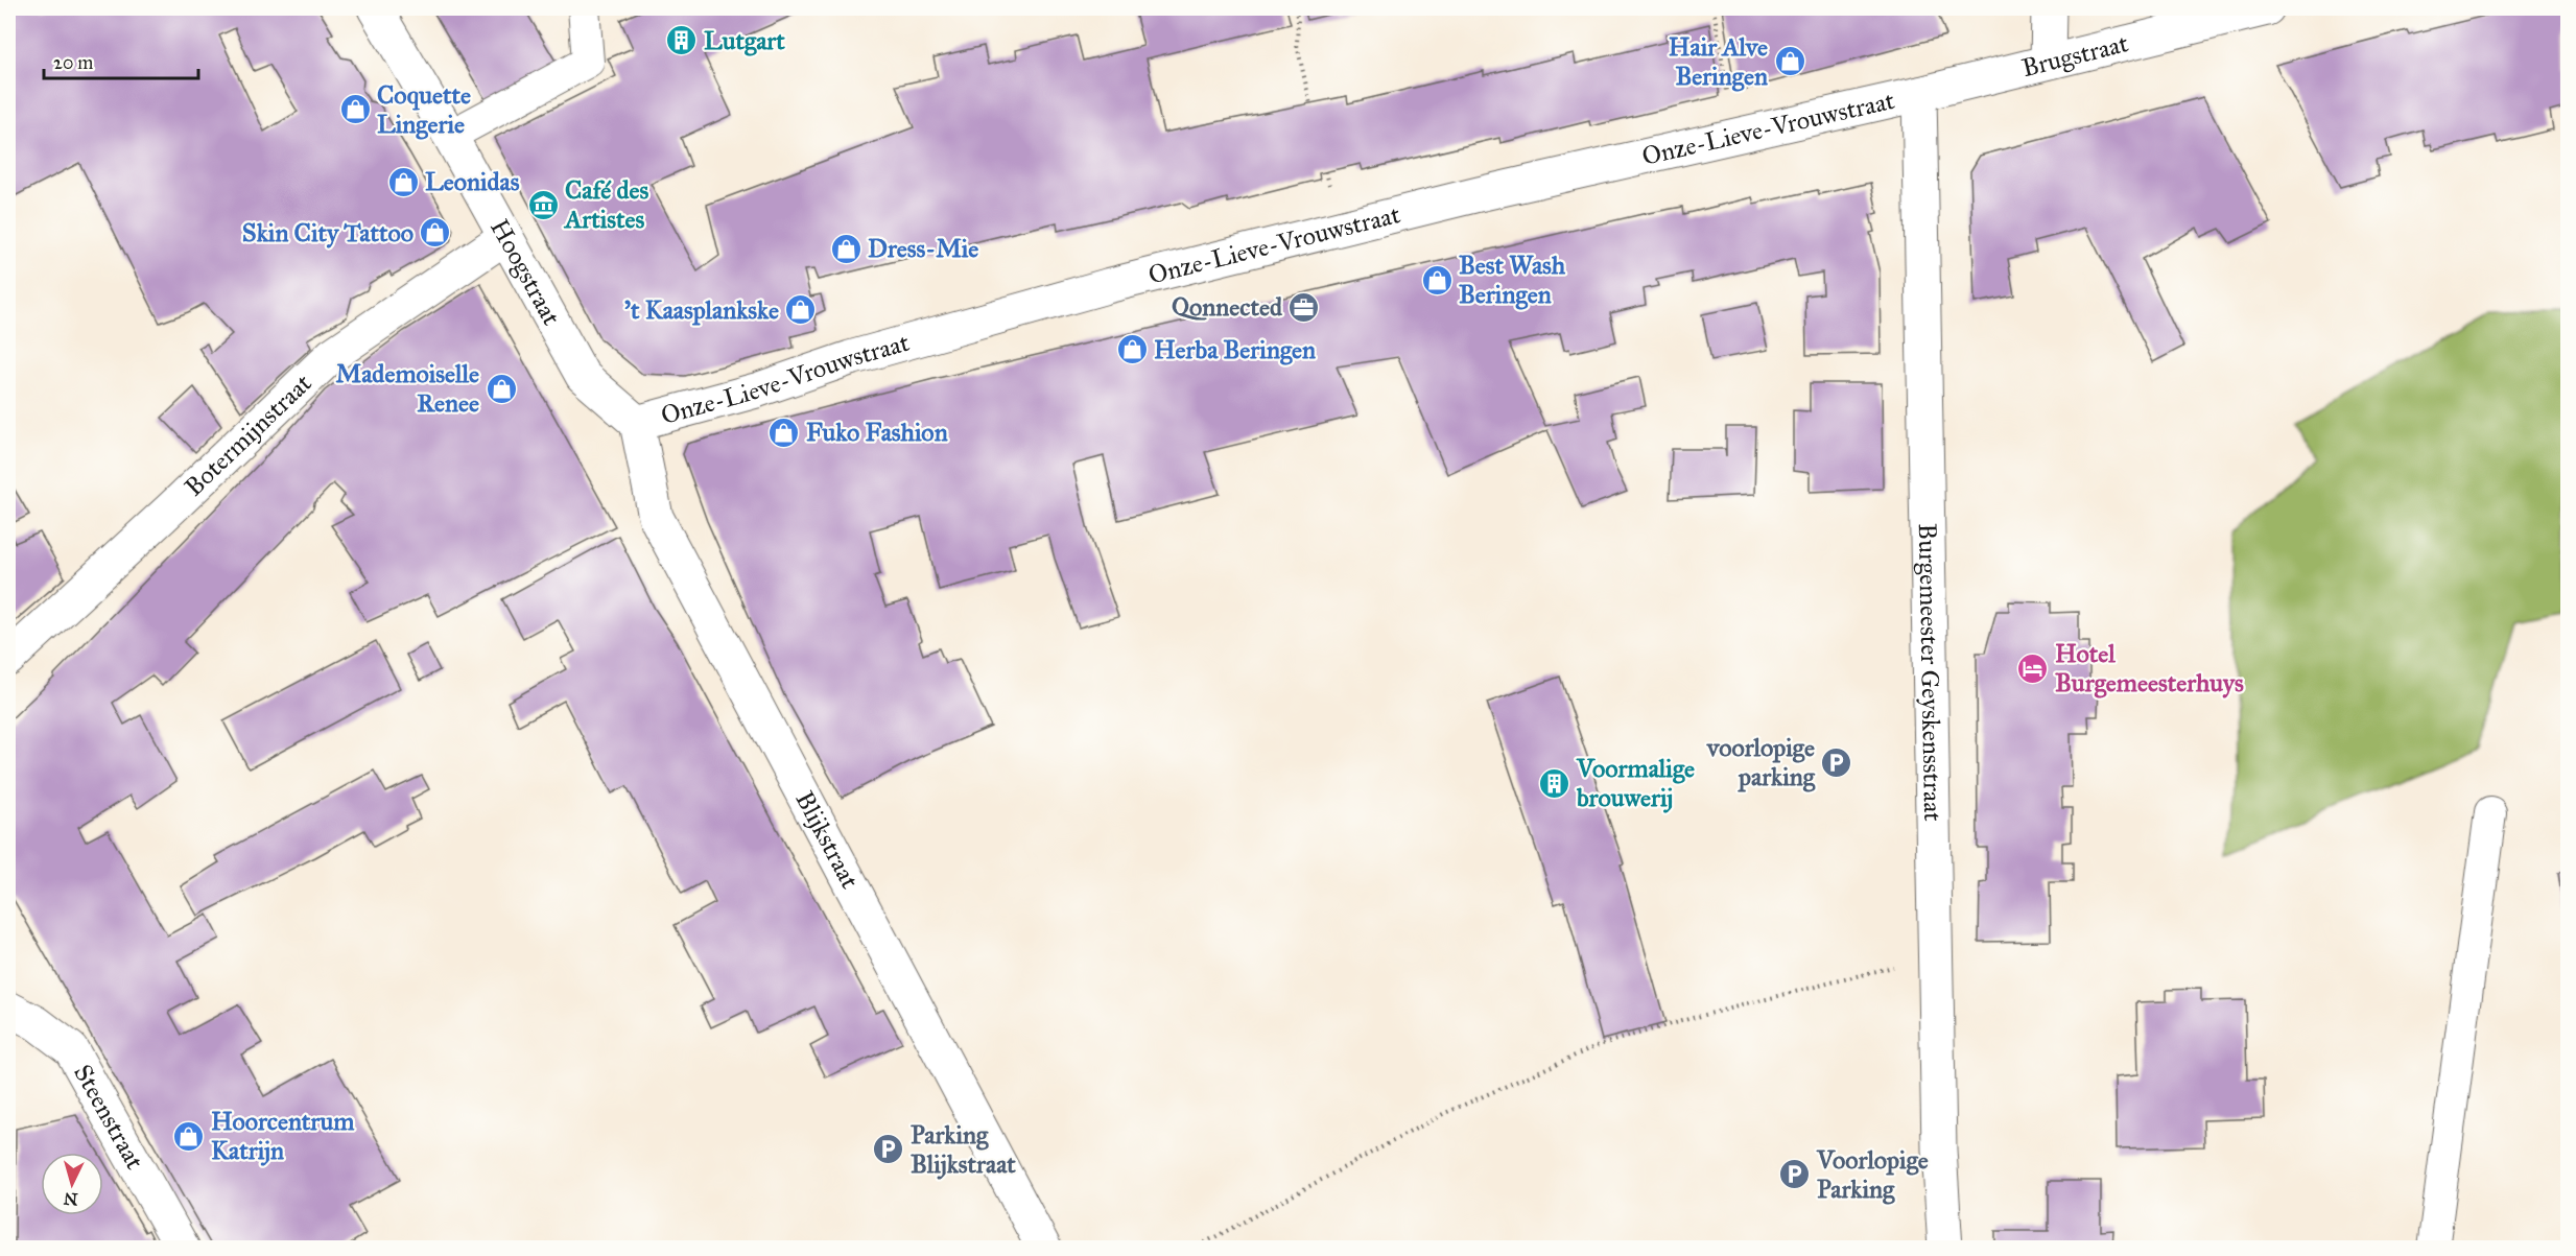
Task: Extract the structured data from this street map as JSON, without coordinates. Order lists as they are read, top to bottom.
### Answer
{
  "streets": {
    "street": [
      "Brugstraat",
      "Onze-Lieve-Vrouwstraat",
      "Hoogstraat",
      "Botermijnstraat",
      "Burgemeester Geyskensstraat",
      "Blijkstraat",
      "Steenstraat"
    ]
  },
  "crossings": [
    ["Brugstraat", "Onze-Lieve-Vrouwstraat"],
    ["Brugstraat", "Burgemeester Geyskensstraat"],
    ["Onze-Lieve-Vrouwstraat", "Hoogstraat"],
    ["Onze-Lieve-Vrouwstraat", "Burgemeester Geyskensstraat"],
    ["Onze-Lieve-Vrouwstraat", "Blijkstraat"],
    ["Hoogstraat", "Botermijnstraat"],
    ["Hoogstraat", "Blijkstraat"]
  ],
  "places": {
    "building": ["Lutgart", "Voormalige brouwerij"],
    "shop": [
      "Hair Alve Beringen",
      "Coquette Lingerie",
      "Leonidas",
      "Skin City Tattoo",
      "Dress-Mie",
      "Best Wash Beringen",
      "'t Kaasplankske",
      "Herba Beringen",
      "Mademoiselle Renee",
      "Fuko Fashion",
      "Hoorcentrum Katrijn"
    ],
    "museum": ["Café des Artistes"],
    "office": ["Qonnected"],
    "hotel": ["Hotel Burgemeesterhuys"],
    "parking": ["voorlopige parking", "Parking Blijkstraat", "Voorlopige Parking"]
  },
  "scale_bar": "20 m",
  "north": "bottom"
}
